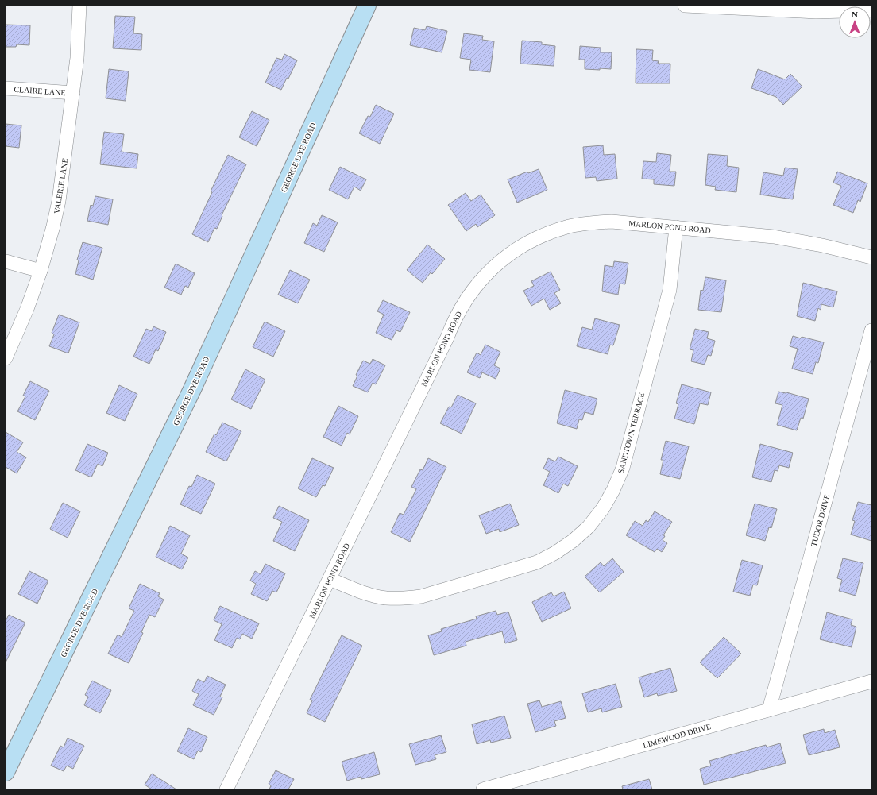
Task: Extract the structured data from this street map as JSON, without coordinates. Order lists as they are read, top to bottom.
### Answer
{
  "streets": {
    "street": [
      "CLAIRE LANE",
      "GEORGE DYE ROAD",
      "VALERIE LANE",
      "MARLON POND ROAD",
      "SANDTOWN TERRACE",
      "TUDOR DRIVE",
      "LIMEWOOD DRIVE"
    ]
  },
  "crossings": [
    ["CLAIRE LANE", "VALERIE LANE"],
    ["MARLON POND ROAD", "SANDTOWN TERRACE"],
    ["TUDOR DRIVE", "LIMEWOOD DRIVE"]
  ],
  "north": "top"
}
